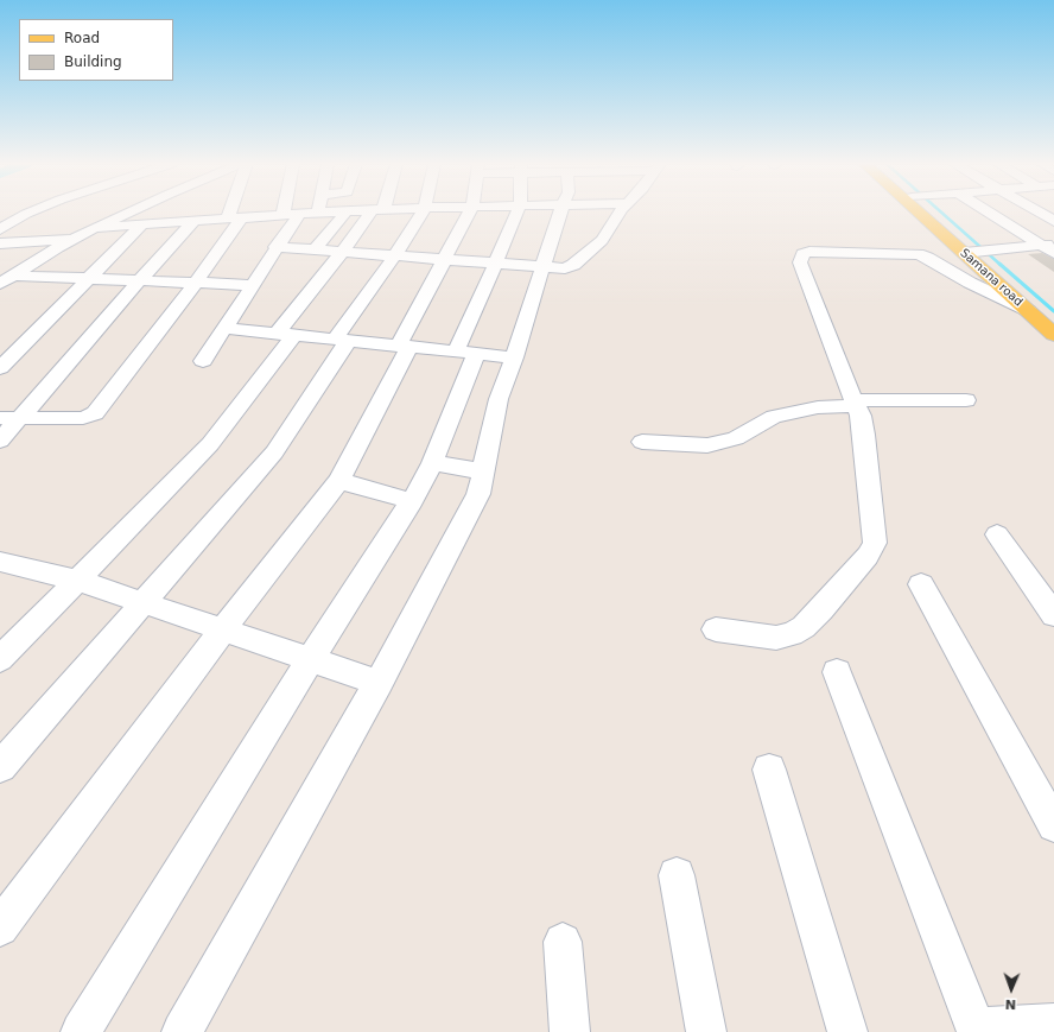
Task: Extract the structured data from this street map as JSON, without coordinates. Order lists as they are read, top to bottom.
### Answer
{
  "streets": {
    "main road": ["Samana road"]
  },
  "legend": ["Road", "Building"],
  "north": "bottom"
}
